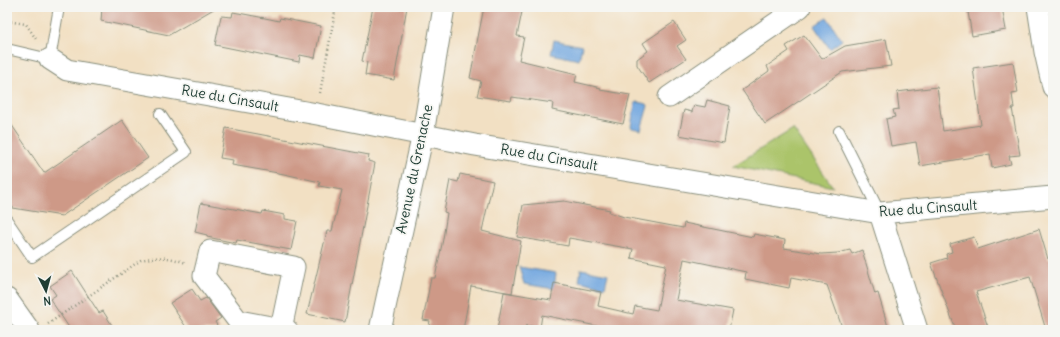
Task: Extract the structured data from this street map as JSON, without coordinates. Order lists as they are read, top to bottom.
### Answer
{
  "streets": {
    "street": ["Rue du Cinsault", "Avenue du Grenache"]
  },
  "crossings": [
    ["Rue du Cinsault", "Avenue du Grenache"]
  ],
  "north": "bottom"
}
